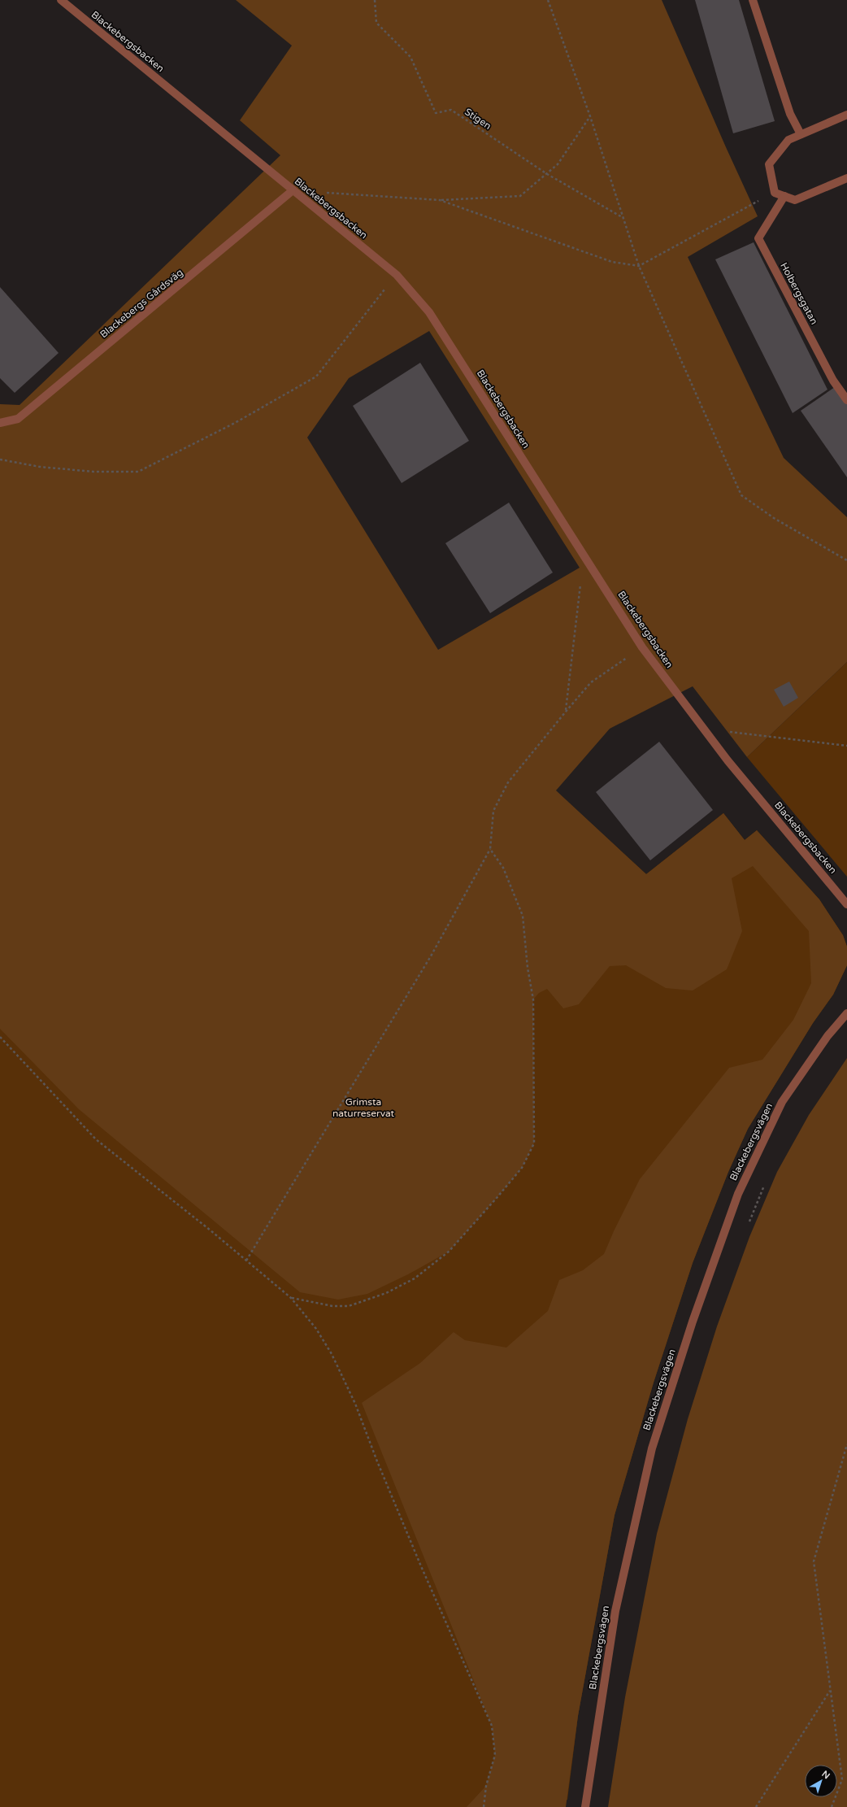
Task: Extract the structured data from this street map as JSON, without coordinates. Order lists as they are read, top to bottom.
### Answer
{
  "streets": {
    "street": [
      "Blackebergsbacken",
      "Holbergsgatan",
      "Blackebergs Gårdsväg",
      "Blackebergsvägen"
    ],
    "path": ["Stigen"]
  },
  "crossings": [
    ["Blackebergsbacken", "Blackebergs Gårdsväg"]
  ],
  "parks": ["Grimsta naturreservat"],
  "north": "top right"
}
